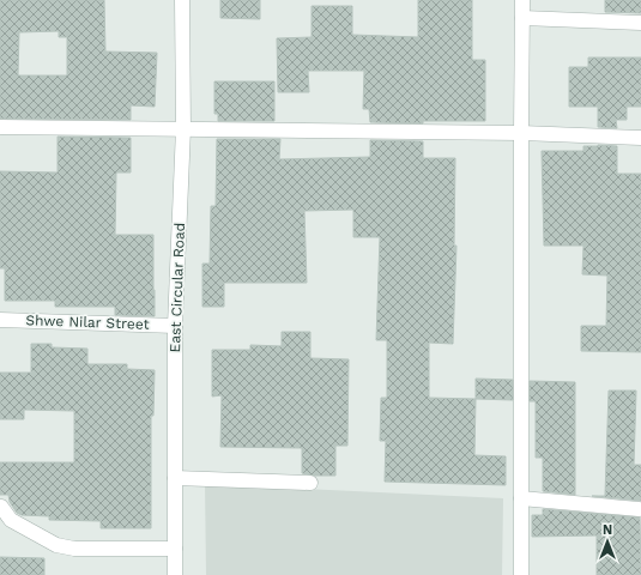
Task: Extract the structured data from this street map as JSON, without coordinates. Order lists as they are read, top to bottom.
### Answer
{
  "streets": {
    "street": ["East Circular Road", "Shwe Nilar Street"]
  },
  "crossings": [
    ["East Circular Road", "Shwe Nilar Street"]
  ],
  "north": "top"
}
